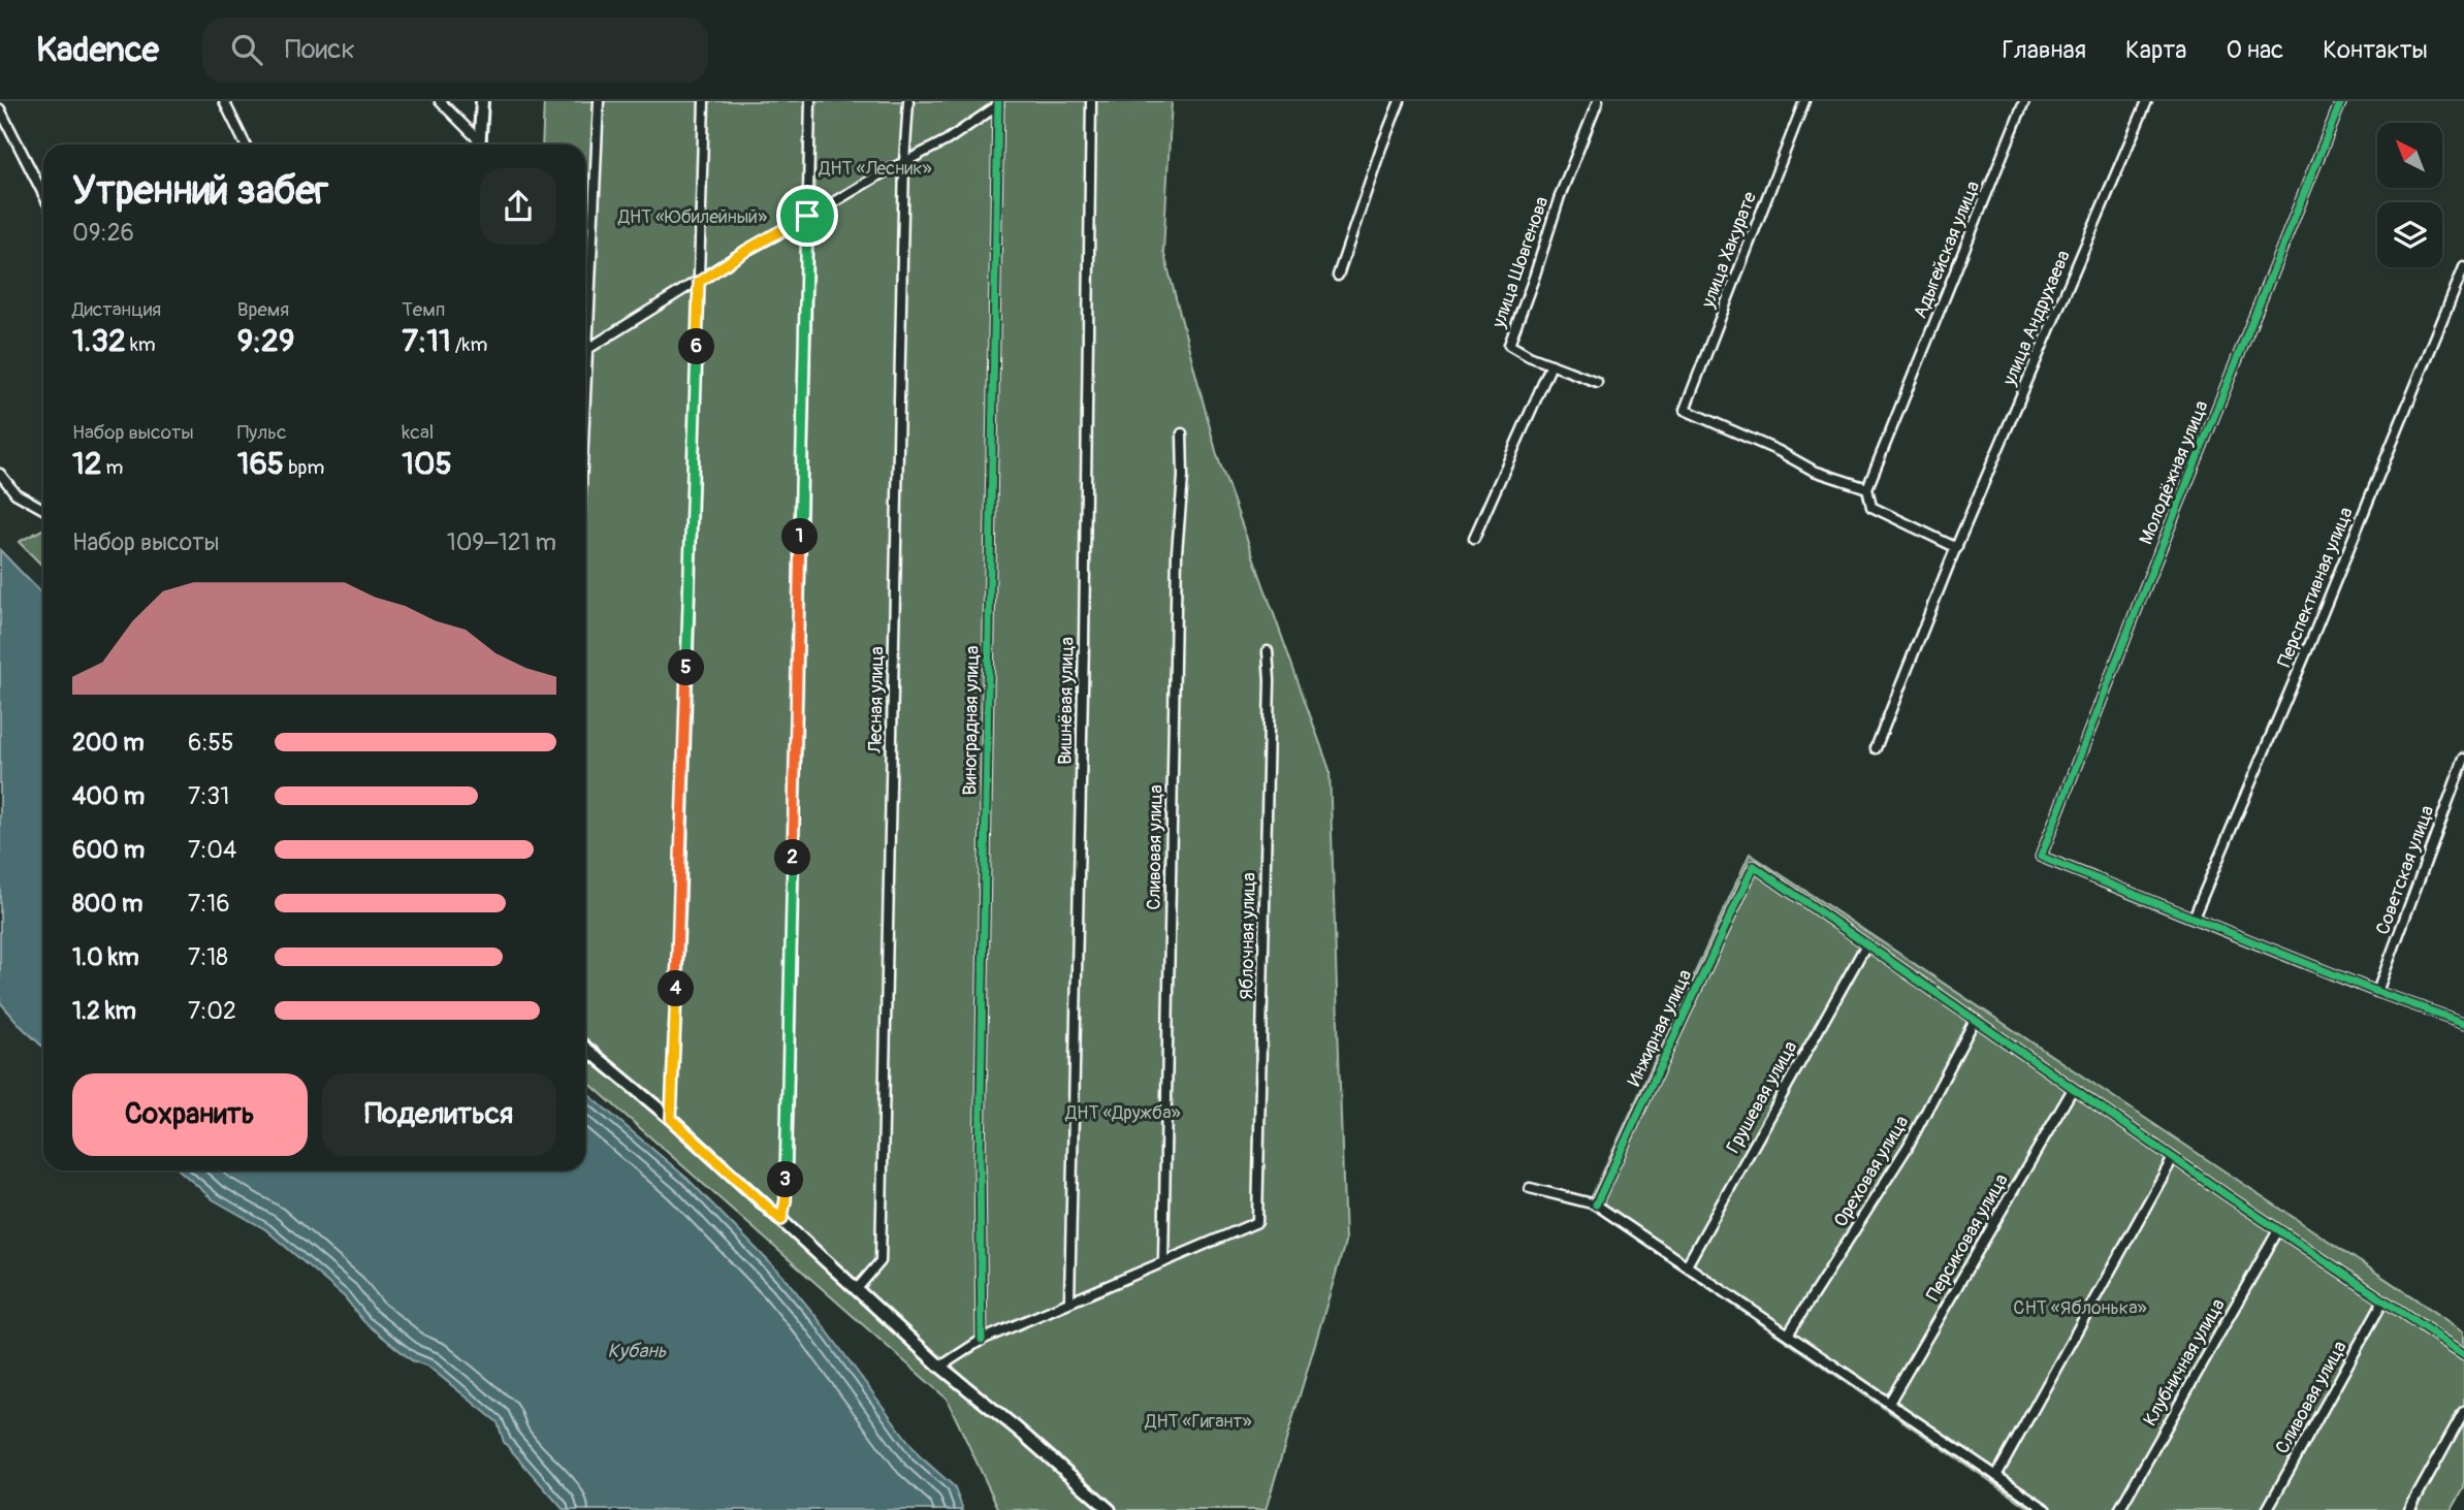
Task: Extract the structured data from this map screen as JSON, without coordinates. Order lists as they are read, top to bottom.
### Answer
{
  "streets": {
    "street": [
      "улица Хакурате",
      "Адыгейская улица",
      "улица Шовгенова",
      "улица Андрухаева",
      "Молодёжная улица",
      "Перспективная улица",
      "Лесная улица",
      "Вишнёвая улица",
      "Виноградная улица",
      "Сливовая улица",
      "Советская улица",
      "Яблочная улица",
      "Инжирная улица",
      "Грушевая улица",
      "Ореховая улица",
      "Персиковая улица",
      "Клубничная улица"
    ]
  },
  "crossings": [
    ["улица Хакурате", "Адыгейская улица"],
    ["Молодёжная улица", "Перспективная улица"],
    ["Сливовая улица", "Яблочная улица"],
    ["Инжирная улица", "Грушевая улица"]
  ],
  "water": ["Кубань"],
  "parks": [
    "ДНТ «Лесник»",
    "ДНТ «Юбилейный»",
    "ДНТ «Дружба»",
    "СНТ «Яблонька»",
    "ДНТ «Гигант»"
  ],
  "north": "top left",
  "page": {
    "header": "Kadence",
    "search": "Поиск",
    "nav": [
      "Главная",
      "Карта",
      "О нас",
      "Контакты"
    ],
    "heading": ["Утренний забег", "09:26"],
    "stats": [
      ["Дистанция", "1.32 km"],
      ["Время", "9:29"],
      ["Темп", "7:11 /km"],
      ["Набор высоты", "12 m"],
      ["Пульс", "165 bpm"],
      ["kcal", "105"]
    ],
    "pins": [
      "6",
      "1",
      "5",
      "2",
      "4",
      "3"
    ],
    "chart": ["Набор высоты", "109–121 m"],
    "list": [
      {
        "name": "200 m",
        "note": "6:55"
      },
      {
        "name": "400 m",
        "note": "7:31"
      },
      {
        "name": "600 m",
        "note": "7:04"
      },
      {
        "name": "800 m",
        "note": "7:16"
      },
      {
        "name": "1.0 km",
        "note": "7:18"
      },
      {
        "name": "1.2 km",
        "note": "7:02"
      }
    ],
    "buttons": ["Сохранить", "Поделиться"]
  }
}
